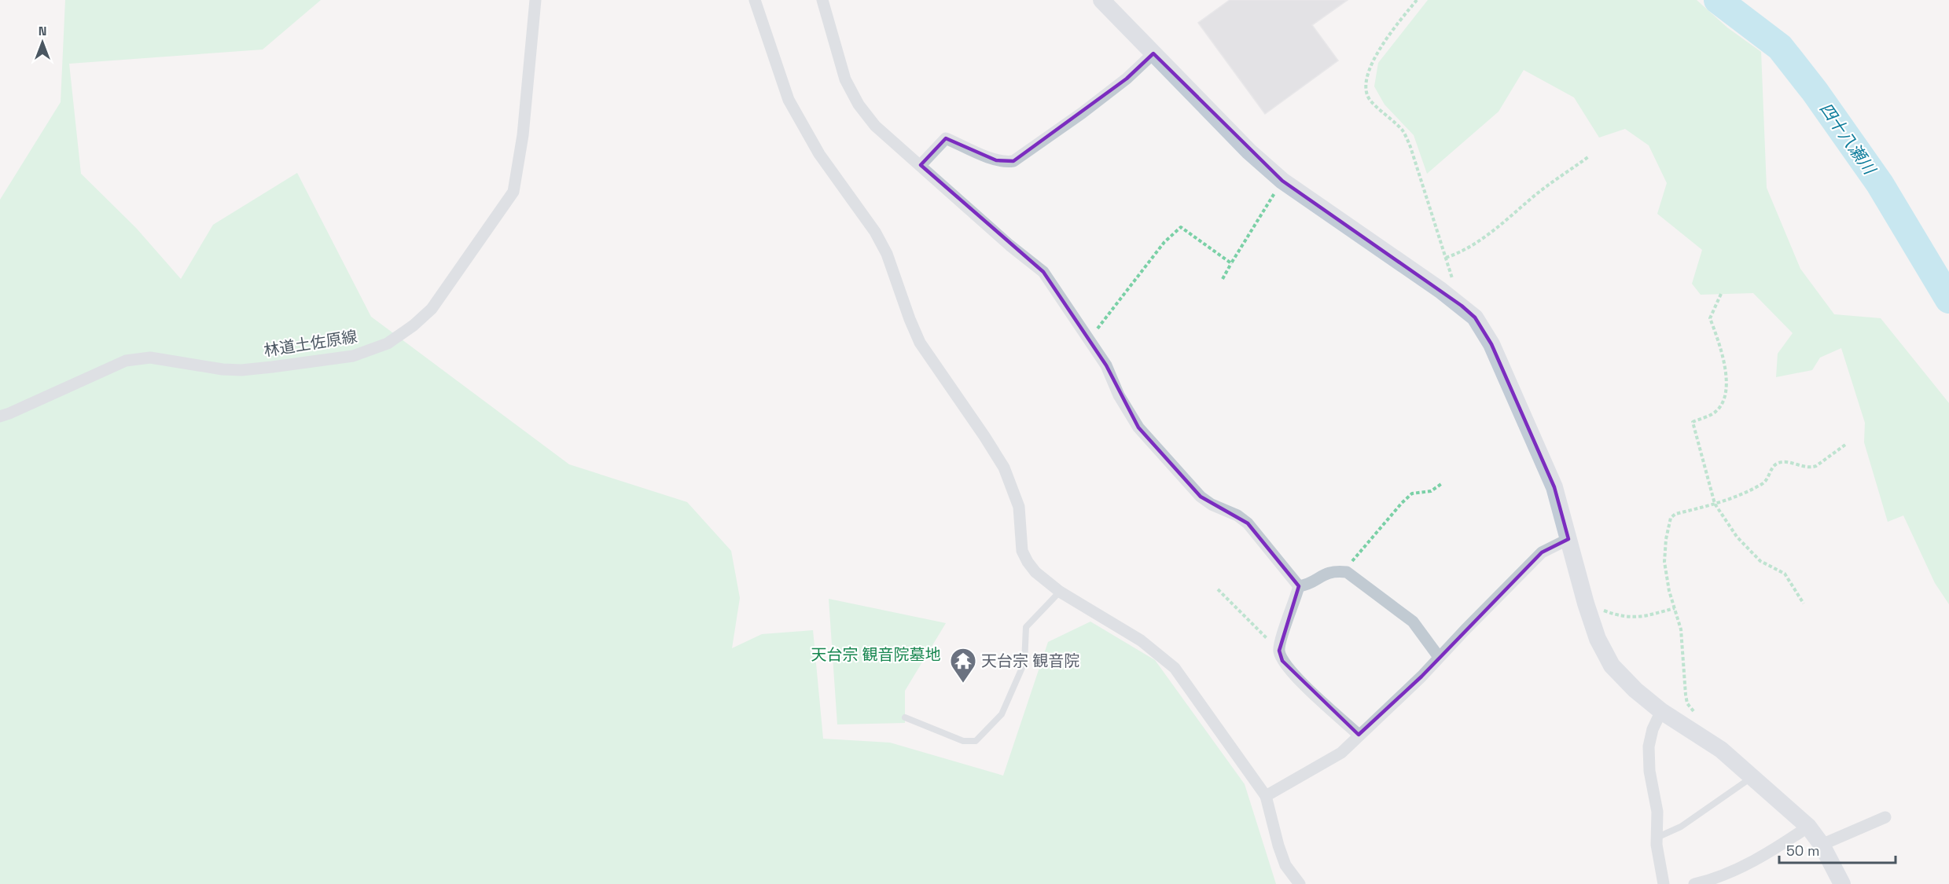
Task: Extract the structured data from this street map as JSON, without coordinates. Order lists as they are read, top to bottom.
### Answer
{
  "streets": {
    "street": ["林道土佐原線"]
  },
  "water": ["四十八瀬川"],
  "parks": ["天台宗 観音院墓地"],
  "places": {
    "temple": ["天台宗 観音院"]
  },
  "scale_bar": "50 m",
  "north": "top"
}
